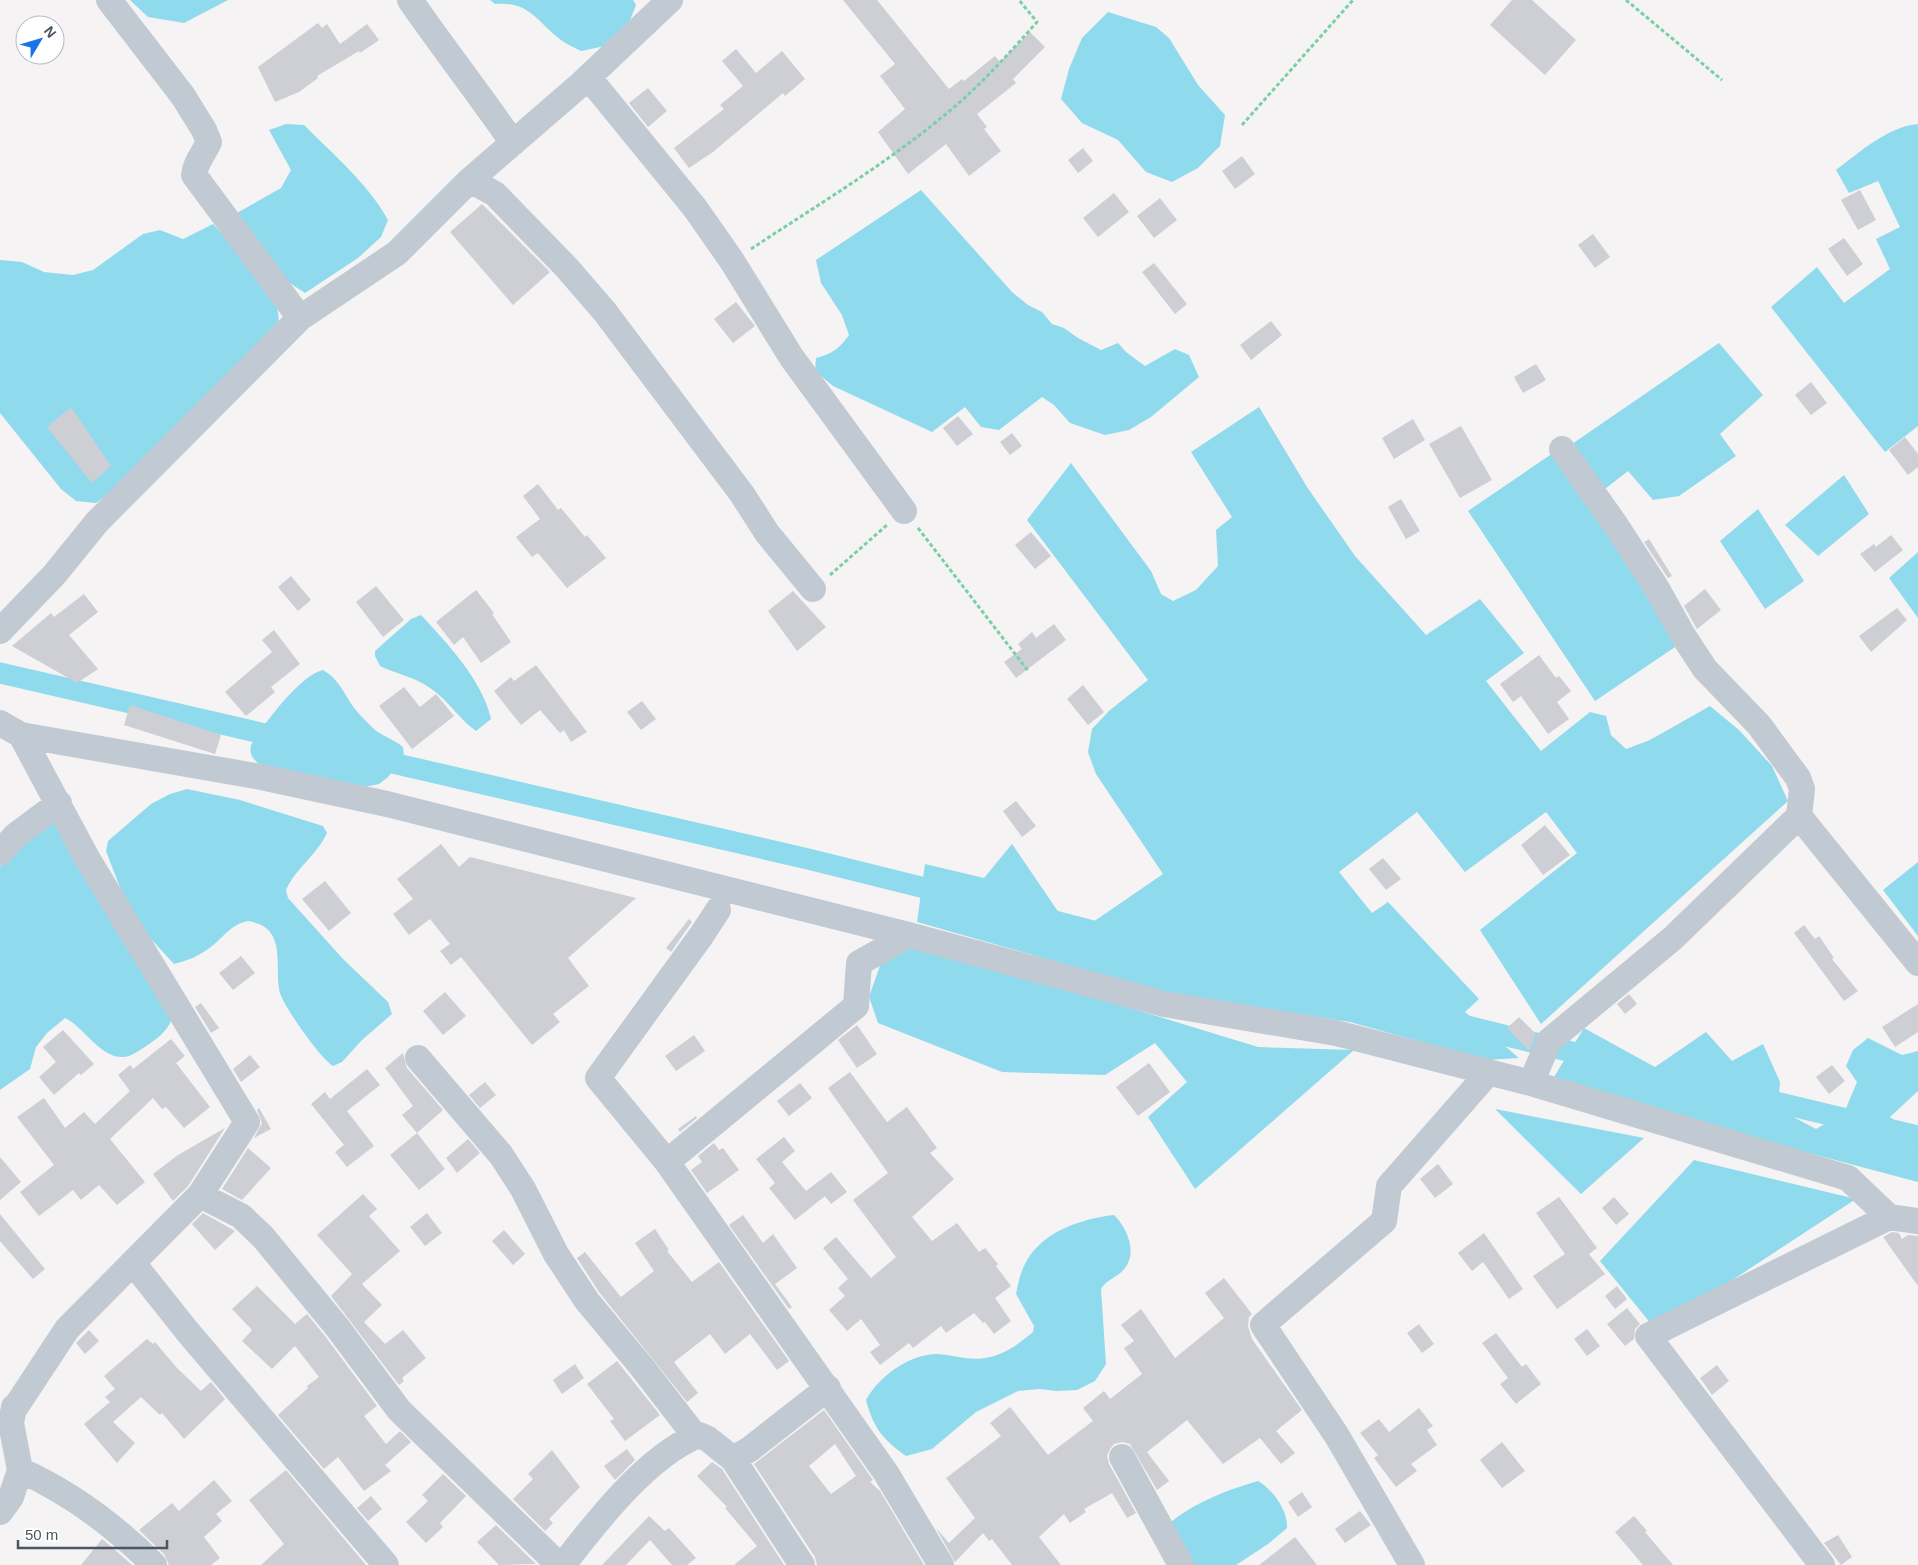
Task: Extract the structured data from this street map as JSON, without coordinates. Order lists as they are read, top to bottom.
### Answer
{
  "scale_bar": "50 m",
  "north": "top right"
}
